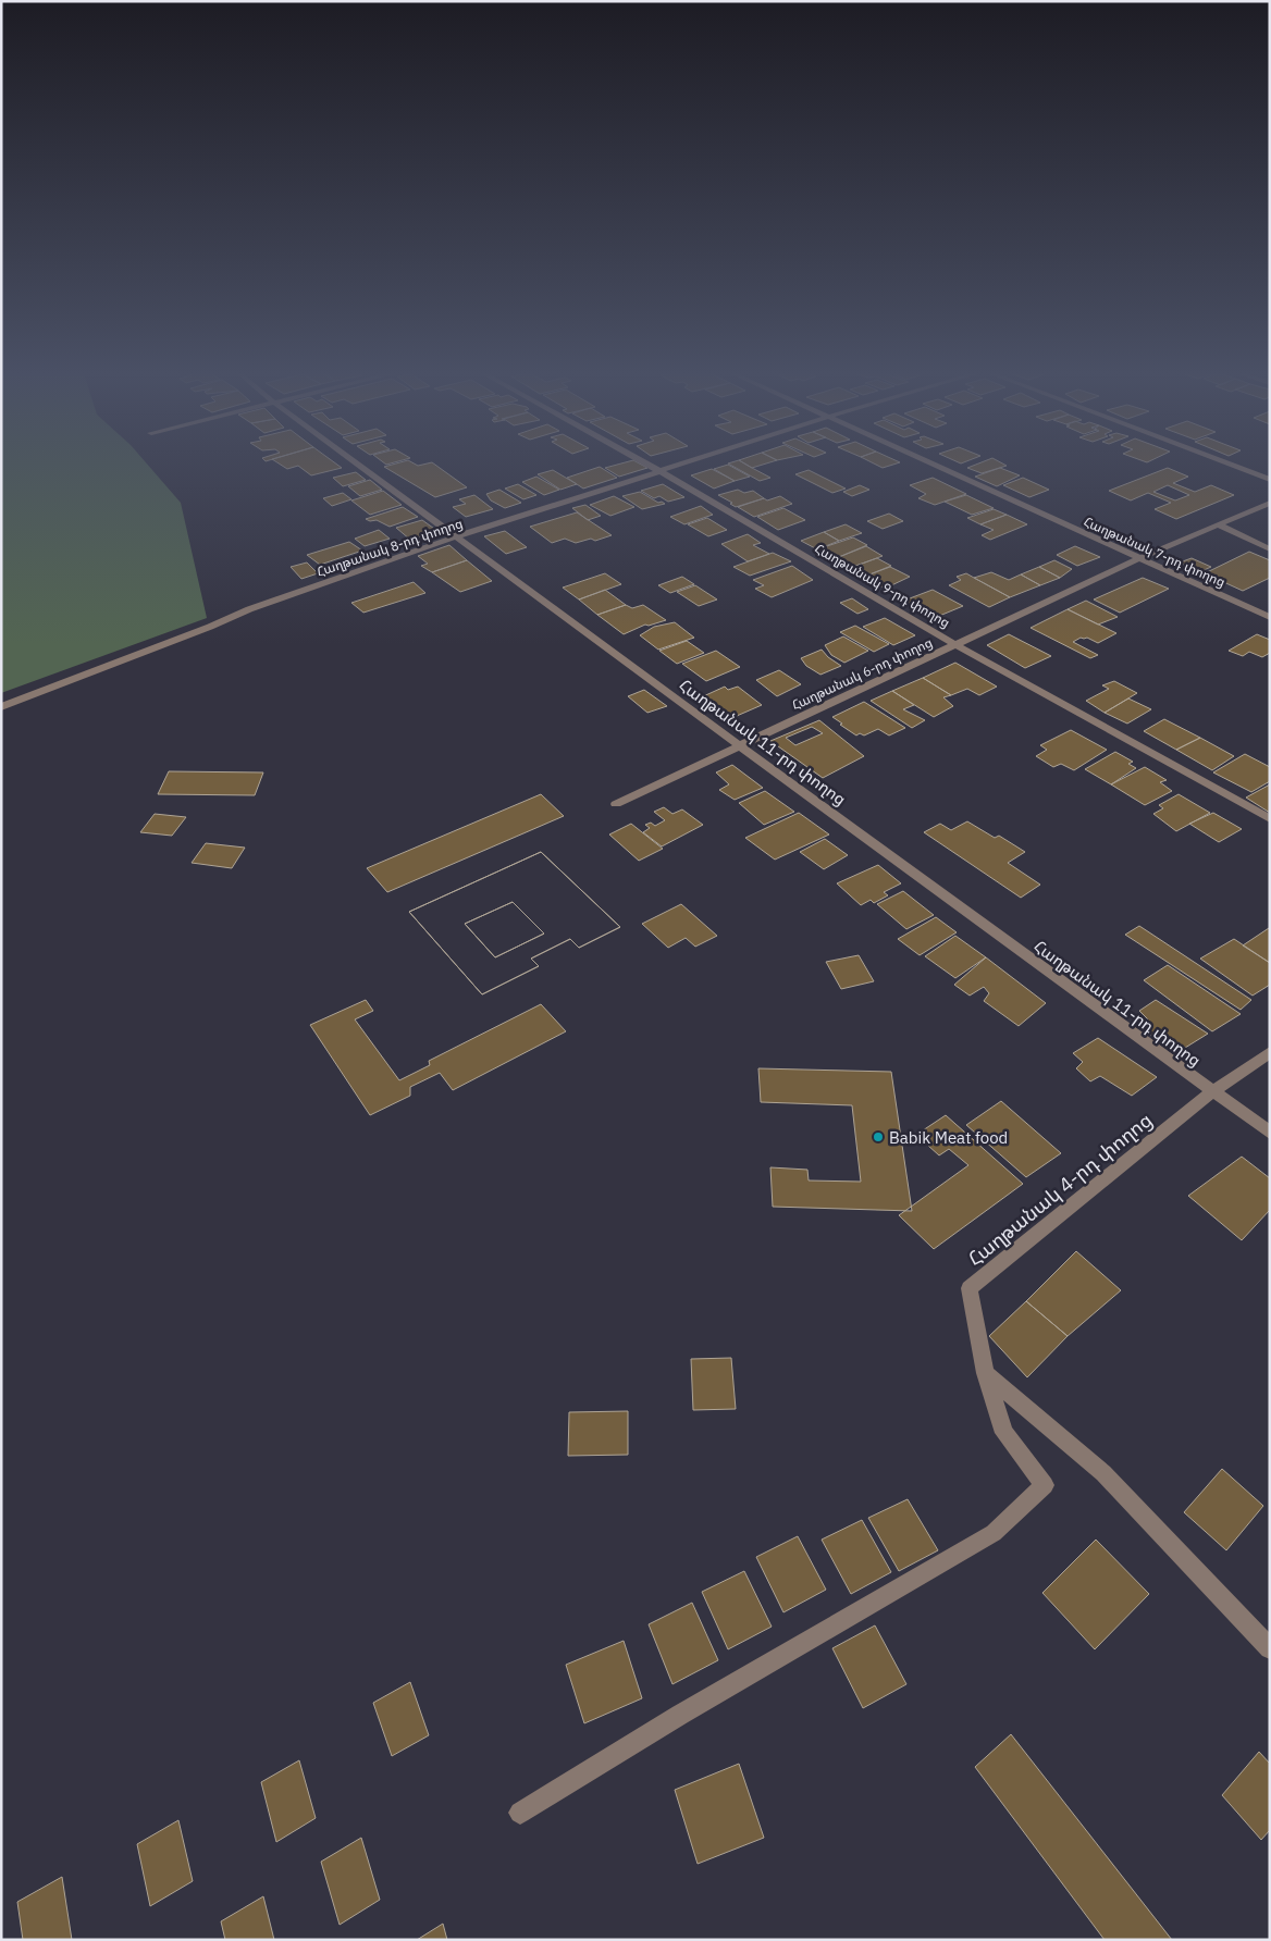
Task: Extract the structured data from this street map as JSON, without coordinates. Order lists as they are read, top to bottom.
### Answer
{
  "streets": {
    "street": [
      "Հաղթանակ 8-րդ փողոց",
      "Հաղթանակ 7-րդ փողոց",
      "Հաղթանակ 9-րդ փողոց",
      "Հաղթանակ 6-րդ փողոց",
      "Հաղթանակ 11-րդ փողոց",
      "Հաղթանակ 4-րդ փողոց"
    ]
  },
  "crossings": [
    ["Հաղթանակ 8-րդ փողոց", "Հաղթանակ 9-րդ փողոց"],
    ["Հաղթանակ 8-րդ փողոց", "Հաղթանակ 11-րդ փողոց"],
    ["Հաղթանակ 7-րդ փողոց", "Հաղթանակ 6-րդ փողոց"],
    ["Հաղթանակ 9-րդ փողոց", "Հաղթանակ 6-րդ փողոց"],
    ["Հաղթանակ 6-րդ փողոց", "Հաղթանակ 11-րդ փողոց"],
    ["Հաղթանակ 11-րդ փողոց", "Հաղթանակ 4-րդ փողոց"]
  ],
  "places": ["Babik Meat food"]
}
